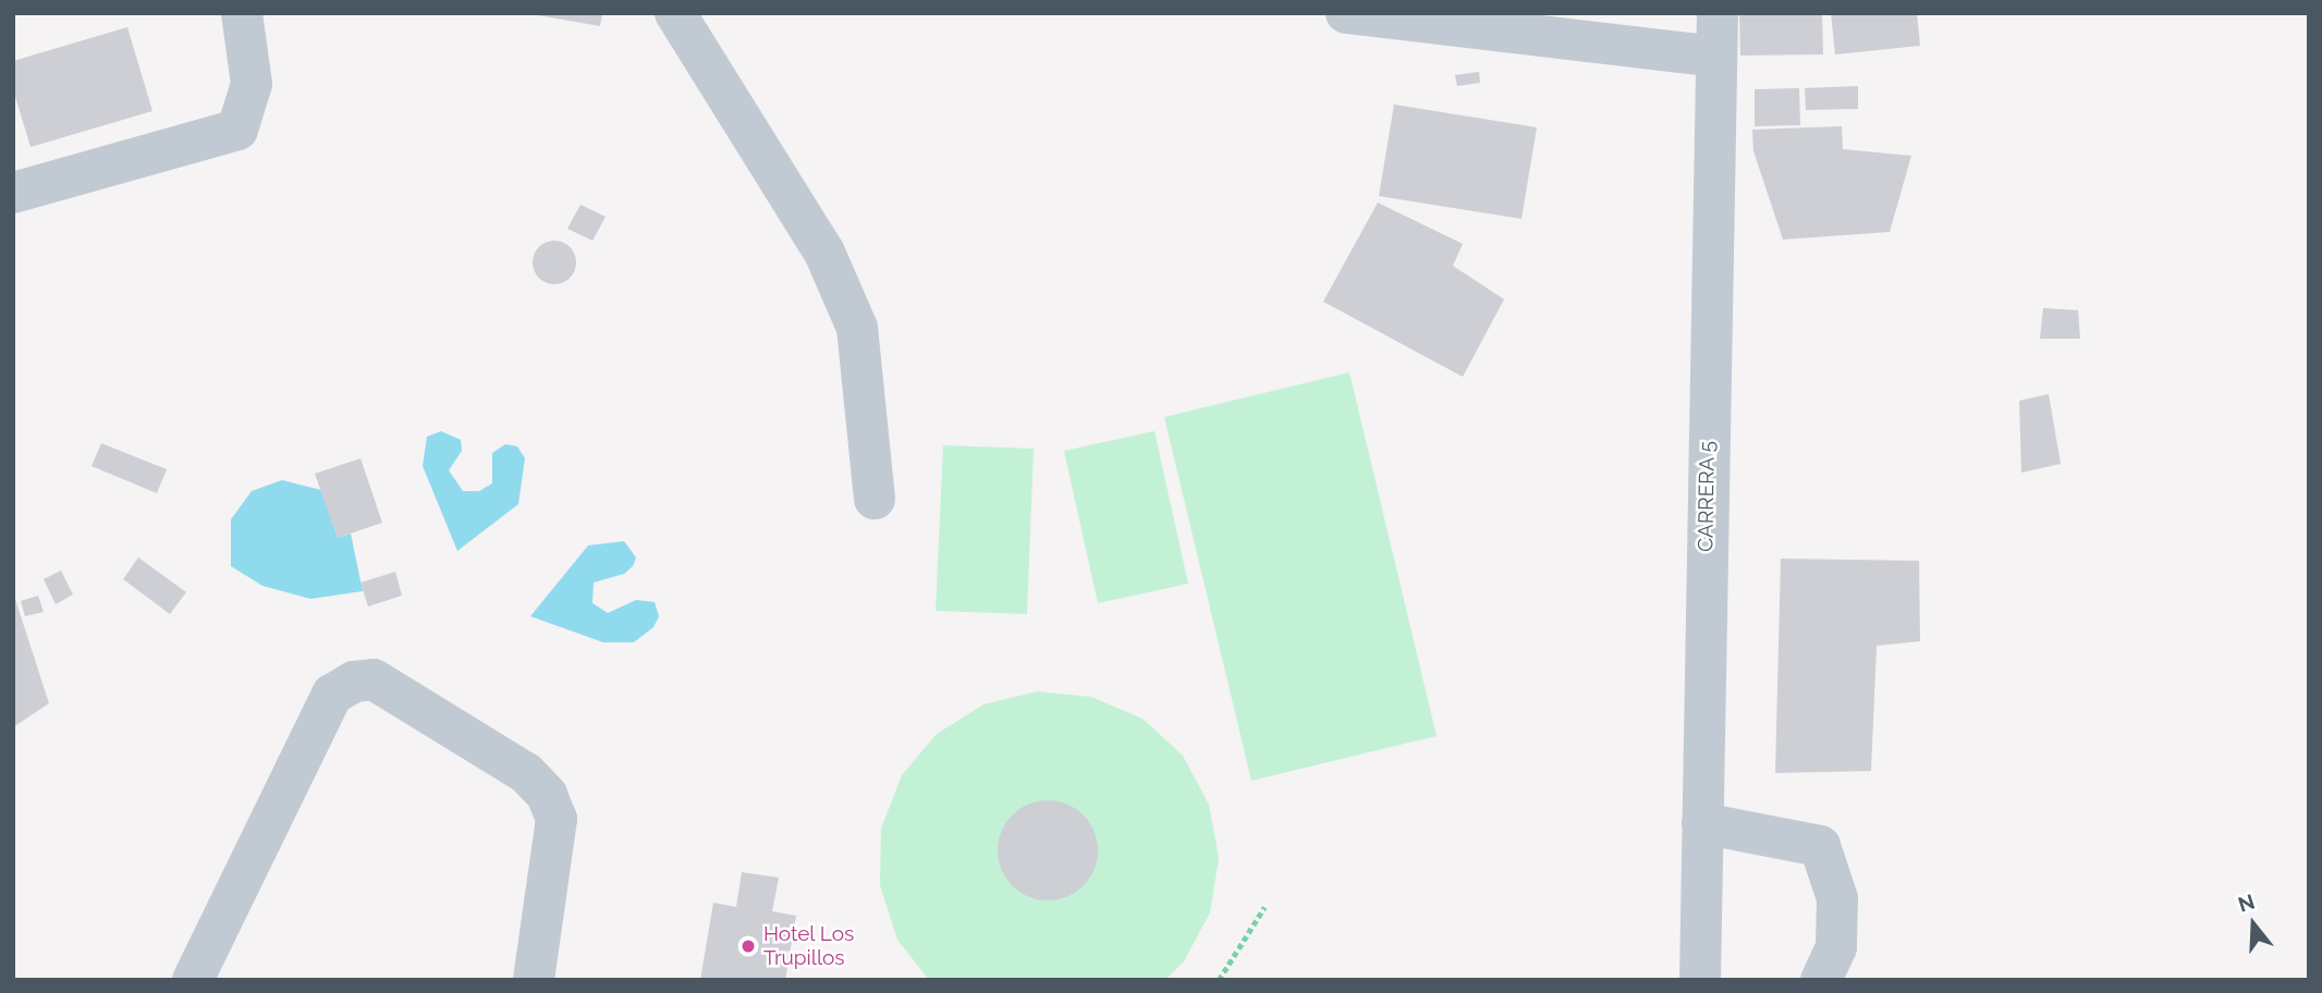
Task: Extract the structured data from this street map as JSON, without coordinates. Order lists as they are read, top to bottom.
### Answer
{
  "streets": {
    "street": ["CARRERA 5"]
  },
  "places": ["Hotel Los Trupillos"],
  "north": "top"
}
